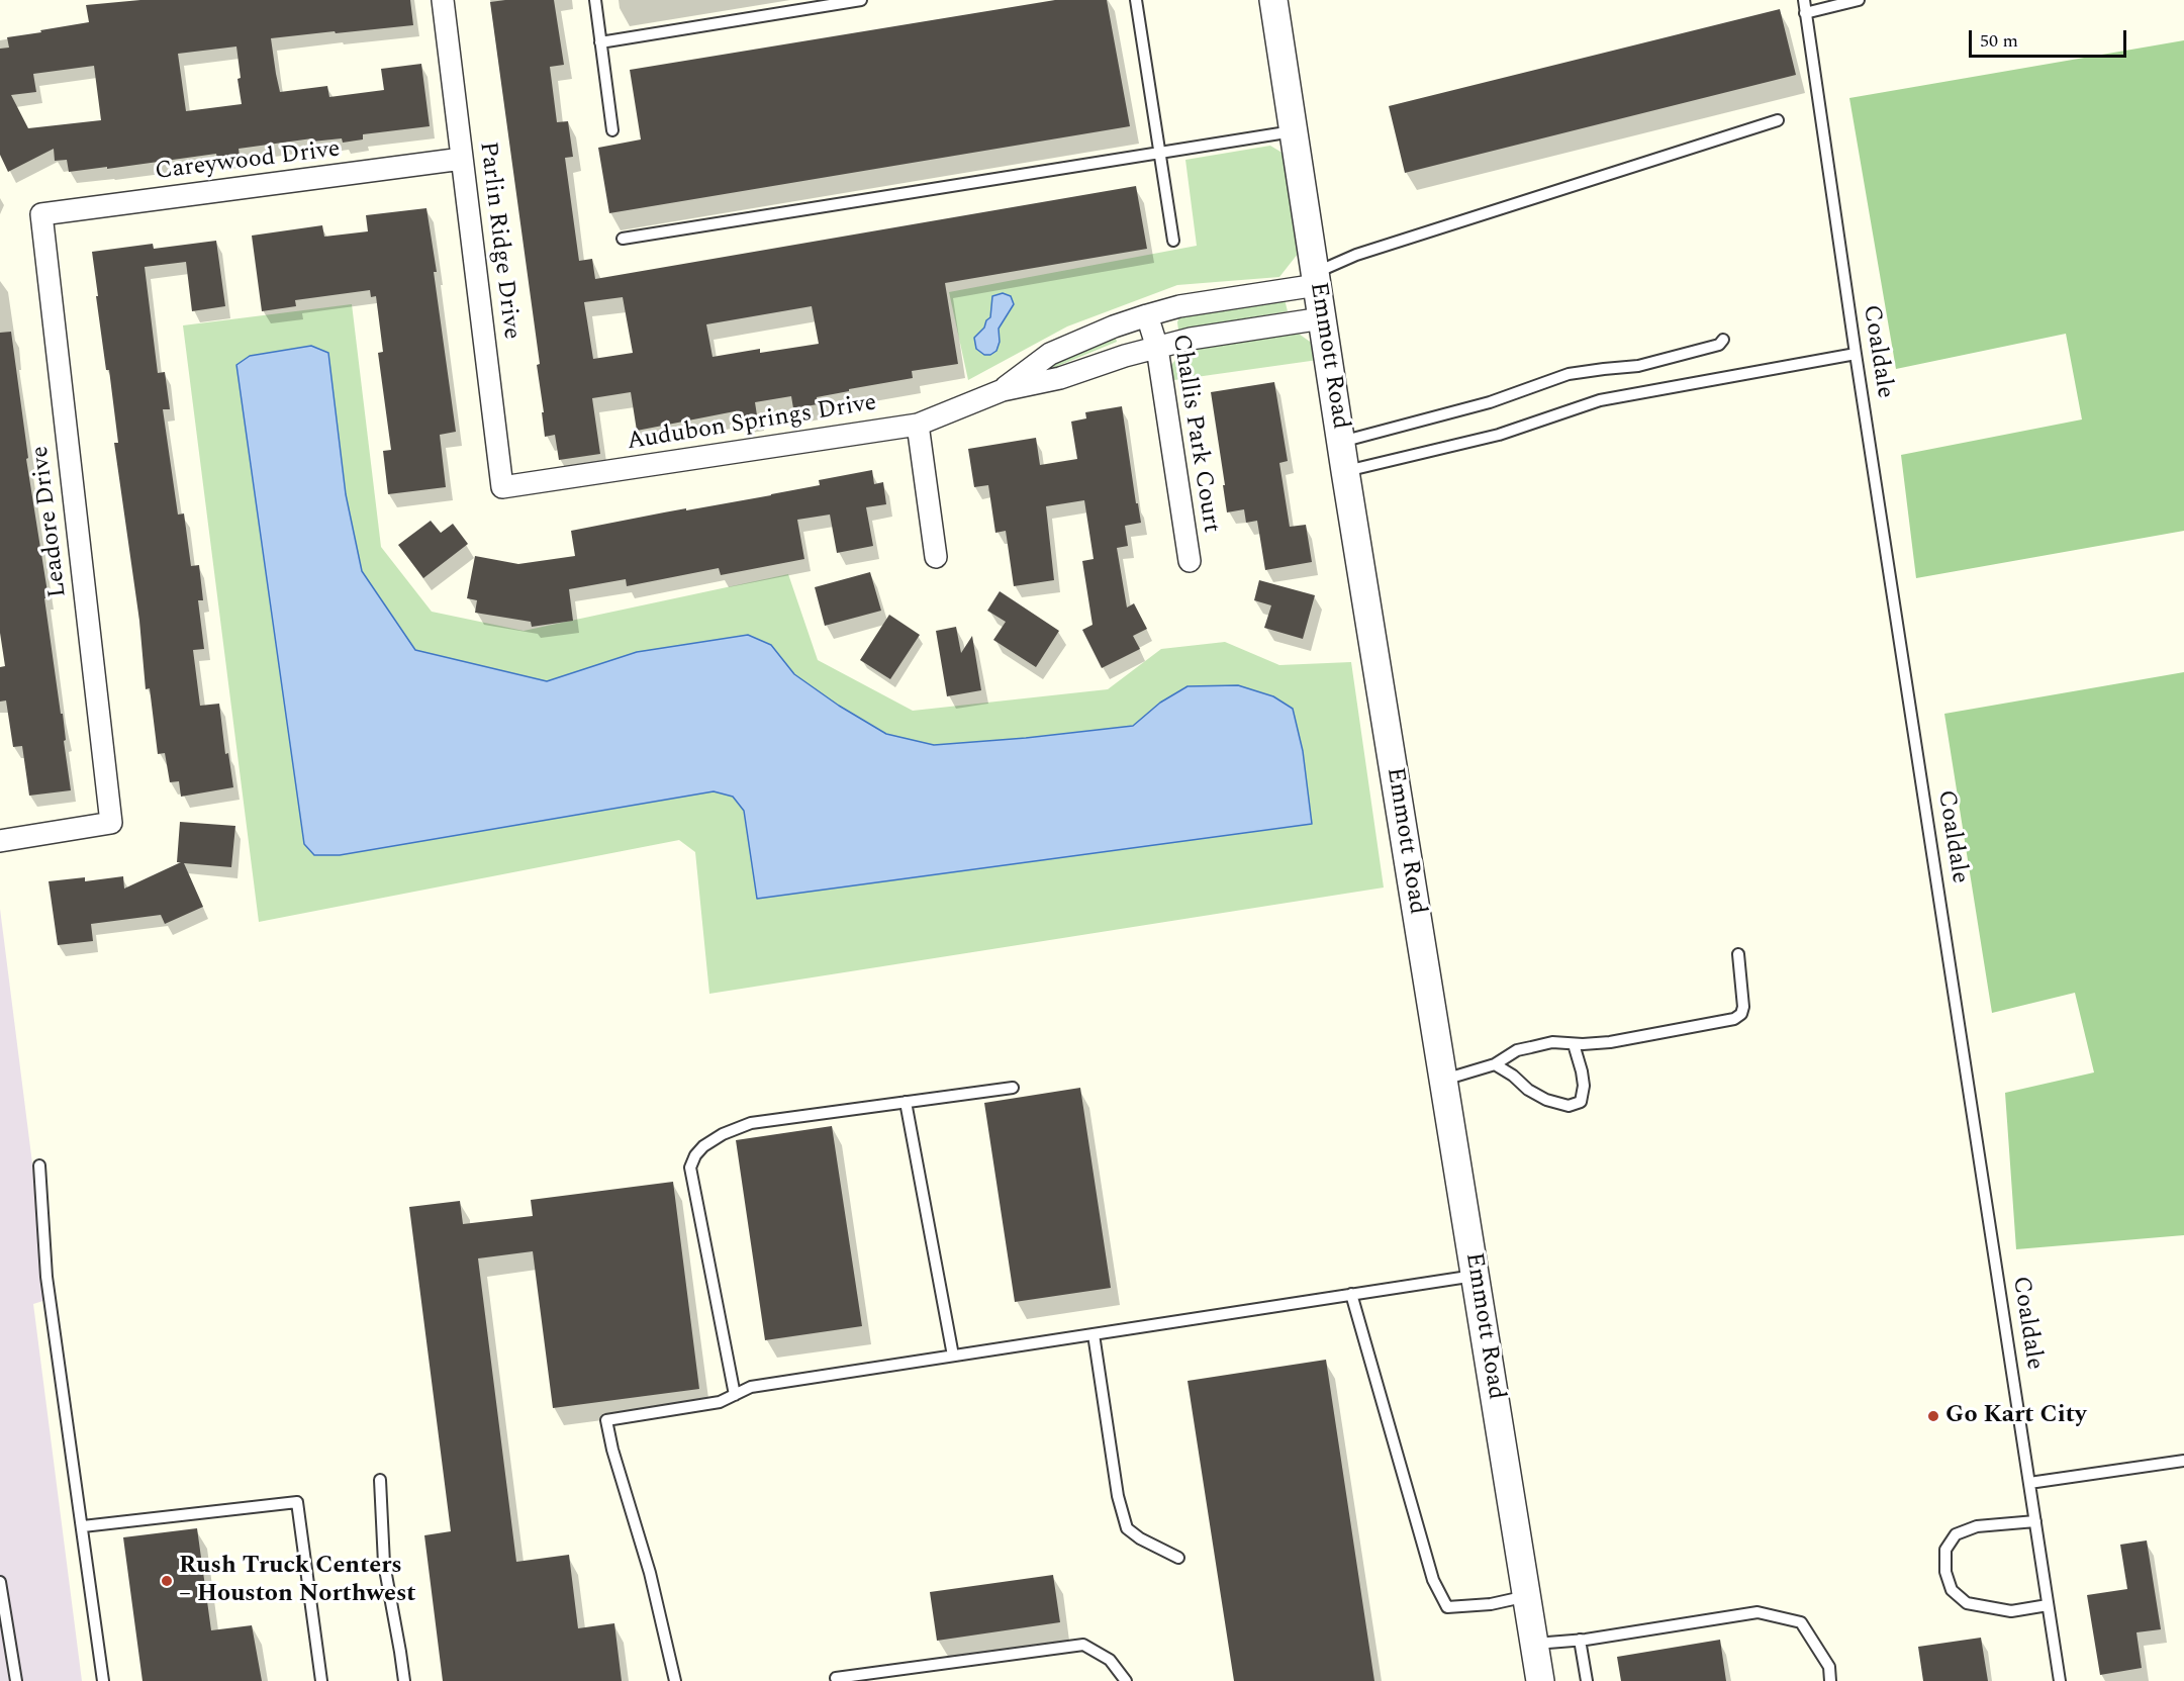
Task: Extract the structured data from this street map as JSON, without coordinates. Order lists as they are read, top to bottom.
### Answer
{
  "streets": {
    "street": [
      "Careywood Drive",
      "Parlin Ridge Drive",
      "Emmott Road",
      "Audubon Springs Drive",
      "Challis Park Court",
      "Leadore Drive"
    ],
    "lane": ["Coaldale"]
  },
  "crossings": [
    ["Careywood Drive", "Parlin Ridge Drive"],
    ["Careywood Drive", "Leadore Drive"],
    ["Parlin Ridge Drive", "Audubon Springs Drive"],
    ["Emmott Road", "Audubon Springs Drive"],
    ["Audubon Springs Drive", "Challis Park Court"]
  ],
  "places": ["Go Kart City", "Rush Truck Centers – Houston Northwest"],
  "scale_bar": "50 m"
}
